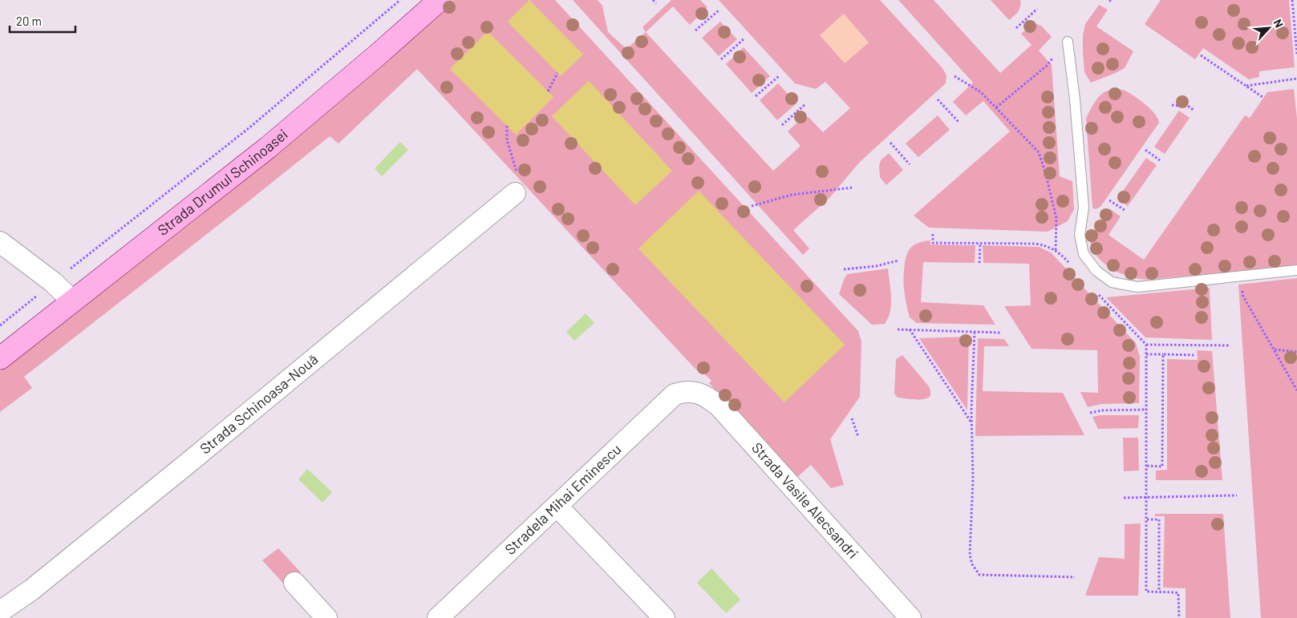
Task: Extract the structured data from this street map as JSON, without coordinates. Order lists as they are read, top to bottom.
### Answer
{
  "streets": {
    "street": [
      "Strada Drumul Schinoasei",
      "Strada Schinoasa-Nouă",
      "Stradela Mihai Eminescu",
      "Strada Vasile Alecsandri"
    ]
  },
  "crossings": [
    ["Stradela Mihai Eminescu", "Strada Vasile Alecsandri"]
  ],
  "scale_bar": "20 m",
  "north": "top right"
}
